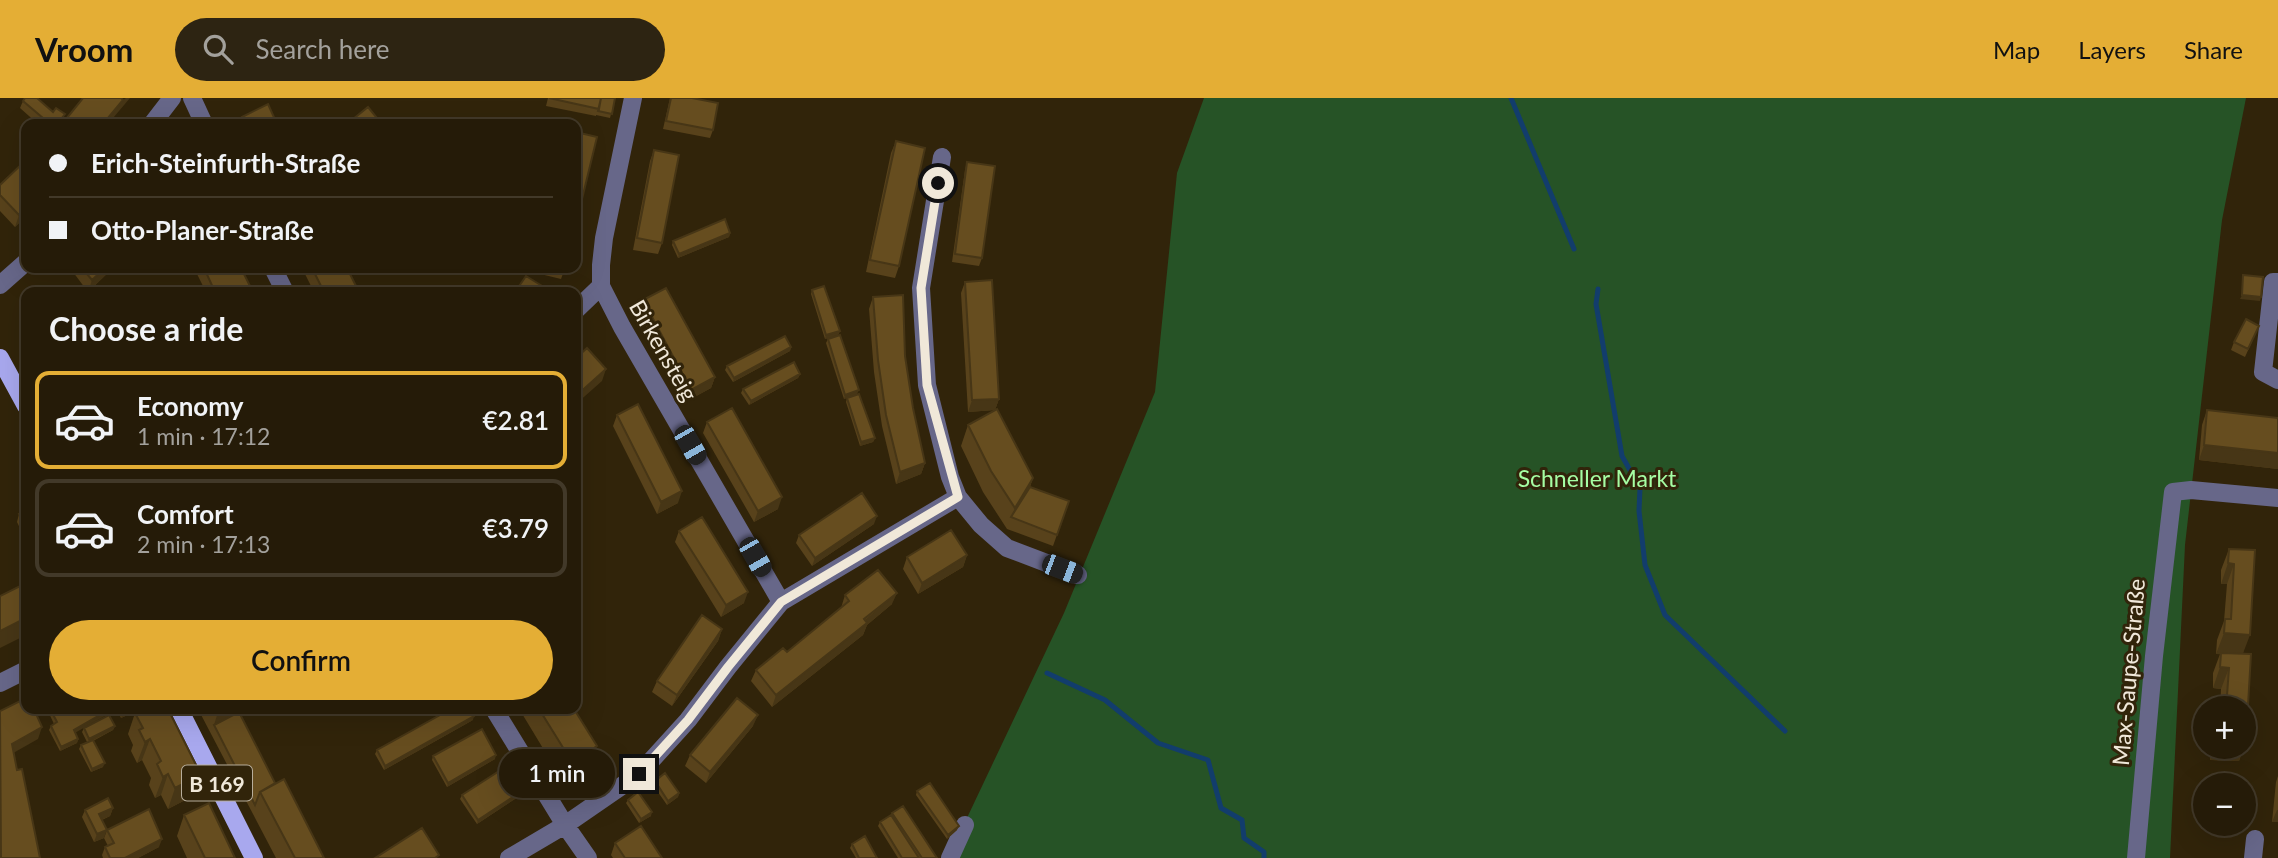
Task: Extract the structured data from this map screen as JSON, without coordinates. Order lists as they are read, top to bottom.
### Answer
{
  "streets": {
    "main road": ["B 169"],
    "street": ["Birkensteig", "Max-Saupe-Straße"]
  },
  "parks": ["Schneller Markt"],
  "page": {
    "header": "Vroom",
    "search": "Search here",
    "nav": ["Map", "Layers", "Share"],
    "banner": ["Erich-Steinfurth-Straße", "Otto-Planer-Straße"],
    "heading": "Choose a ride",
    "list": [
      {
        "name": "Economy",
        "note": "1 min · 17:12",
        "value": "€2.81"
      },
      {
        "name": "Comfort",
        "note": "2 min · 17:13",
        "value": "€3.79"
      }
    ],
    "buttons": "Confirm",
    "map_buttons": ["+", "−"],
    "bubble": "1 min"
  }
}
